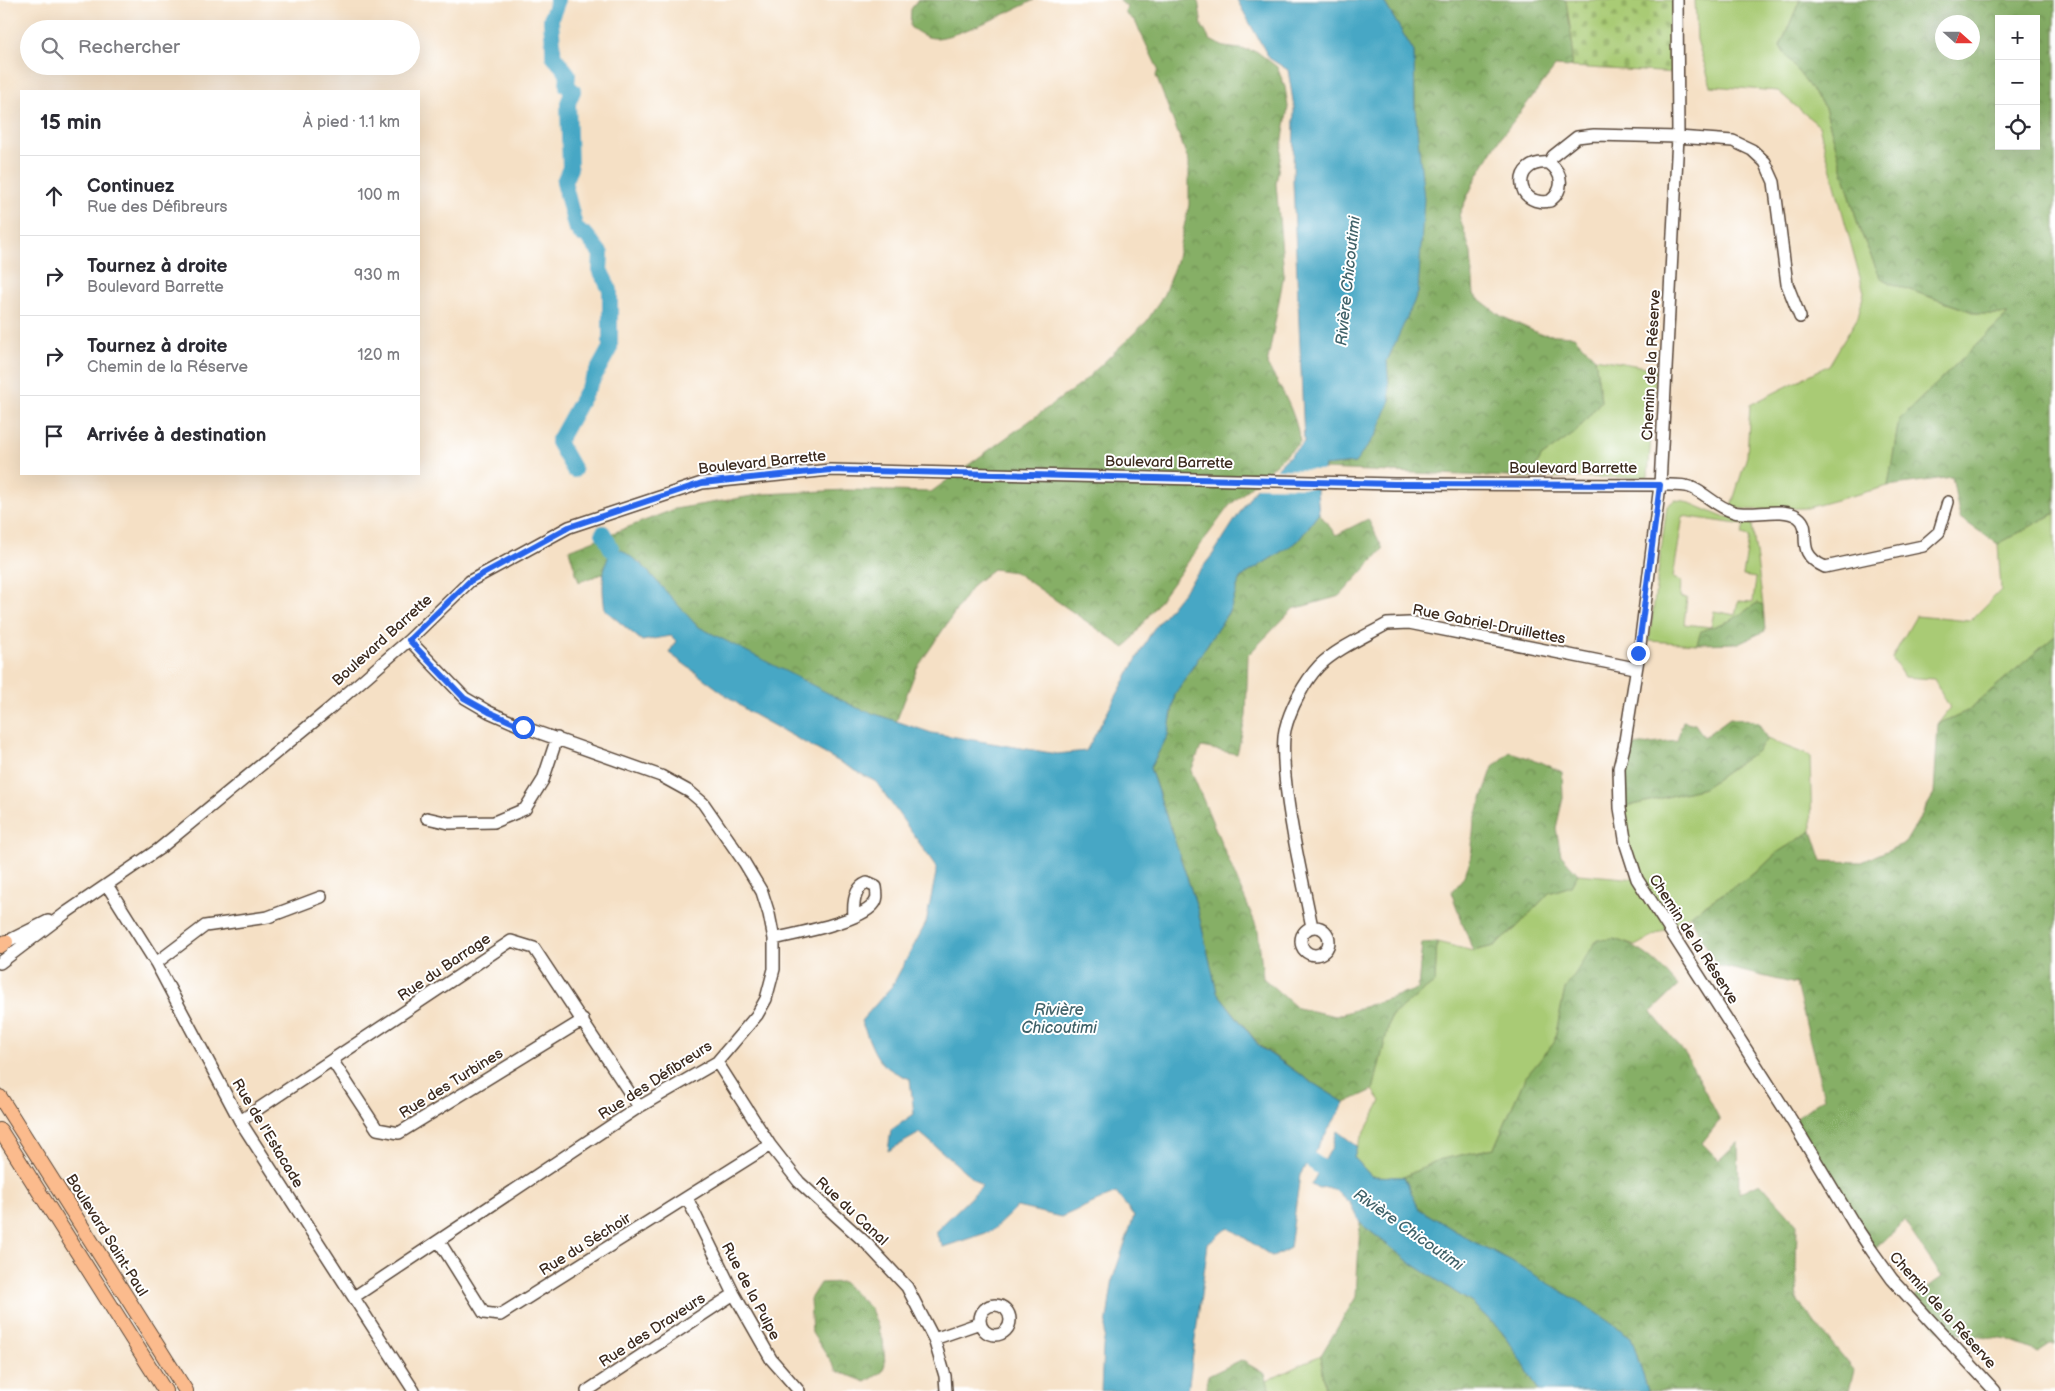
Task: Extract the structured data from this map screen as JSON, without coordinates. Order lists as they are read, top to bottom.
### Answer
{
  "streets": {
    "main road": ["Boulevard Saint-Paul"],
    "street": [
      "Chemin de la Réserve",
      "Boulevard Barrette",
      "Rue Gabriel-Druillettes",
      "Rue du Barrage",
      "Rue des Défibreurs",
      "Rue des Turbines",
      "Rue de l'Estacade",
      "Rue du Canal",
      "Rue du Séchoir",
      "Rue de la Pulpe",
      "Rue des Draveurs"
    ]
  },
  "crossings": [
    ["Chemin de la Réserve", "Boulevard Barrette"],
    ["Chemin de la Réserve", "Rue Gabriel-Druillettes"],
    ["Boulevard Barrette", "Rue des Défibreurs"],
    ["Boulevard Barrette", "Rue de l'Estacade"],
    ["Rue du Barrage", "Rue des Défibreurs"],
    ["Rue du Barrage", "Rue des Turbines"],
    ["Rue du Barrage", "Rue de l'Estacade"],
    ["Rue des Défibreurs", "Rue de l'Estacade"],
    ["Rue des Défibreurs", "Rue du Canal"],
    ["Rue des Défibreurs", "Rue du Séchoir"],
    ["Rue du Canal", "Rue du Séchoir"],
    ["Rue du Séchoir", "Rue de la Pulpe"],
    ["Rue de la Pulpe", "Rue des Draveurs"]
  ],
  "water": ["Rivière Chicoutimi"],
  "north": "right",
  "page": {
    "map_buttons": ["+", "−"],
    "search": "Rechercher",
    "heading": ["15 min", "À pied · 1.1 km"],
    "list": [
      ["Continuez", "Rue des Défibreurs", "100 m"],
      ["Tournez à droite", "Boulevard Barrette", "930 m"],
      ["Tournez à droite", "Chemin de la Réserve", "120 m"],
      "Arrivée à destination"
    ]
  }
}
